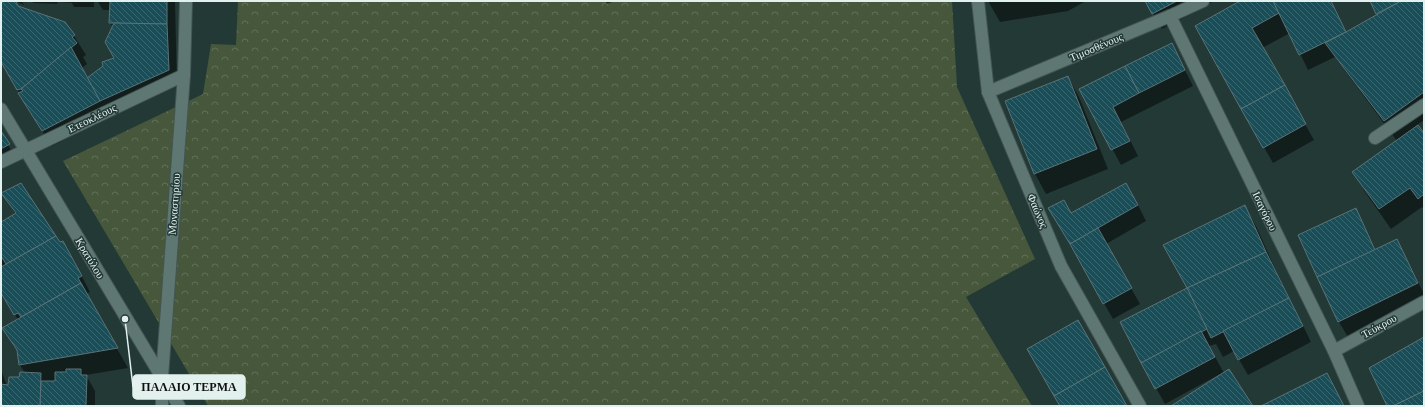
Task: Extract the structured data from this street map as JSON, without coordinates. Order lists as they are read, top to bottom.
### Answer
{
  "streets": {
    "street": [
      "Τιμοσθένους",
      "Ετεοκλέους",
      "Μοναστηρίου",
      "Φαώνος",
      "Ισαγόρου",
      "Κρατύλου",
      "Τεύκρου"
    ]
  },
  "crossings": [
    ["Τιμοσθένους", "Φαώνος"],
    ["Τιμοσθένους", "Ισαγόρου"],
    ["Ετεοκλέους", "Μοναστηρίου"],
    ["Ετεοκλέους", "Κρατύλου"],
    ["Μοναστηρίου", "Κρατύλου"],
    ["Ισαγόρου", "Τεύκρου"]
  ],
  "places": ["ΠΑΛΑΙΟ ΤΕΡΜΑ"]
}
